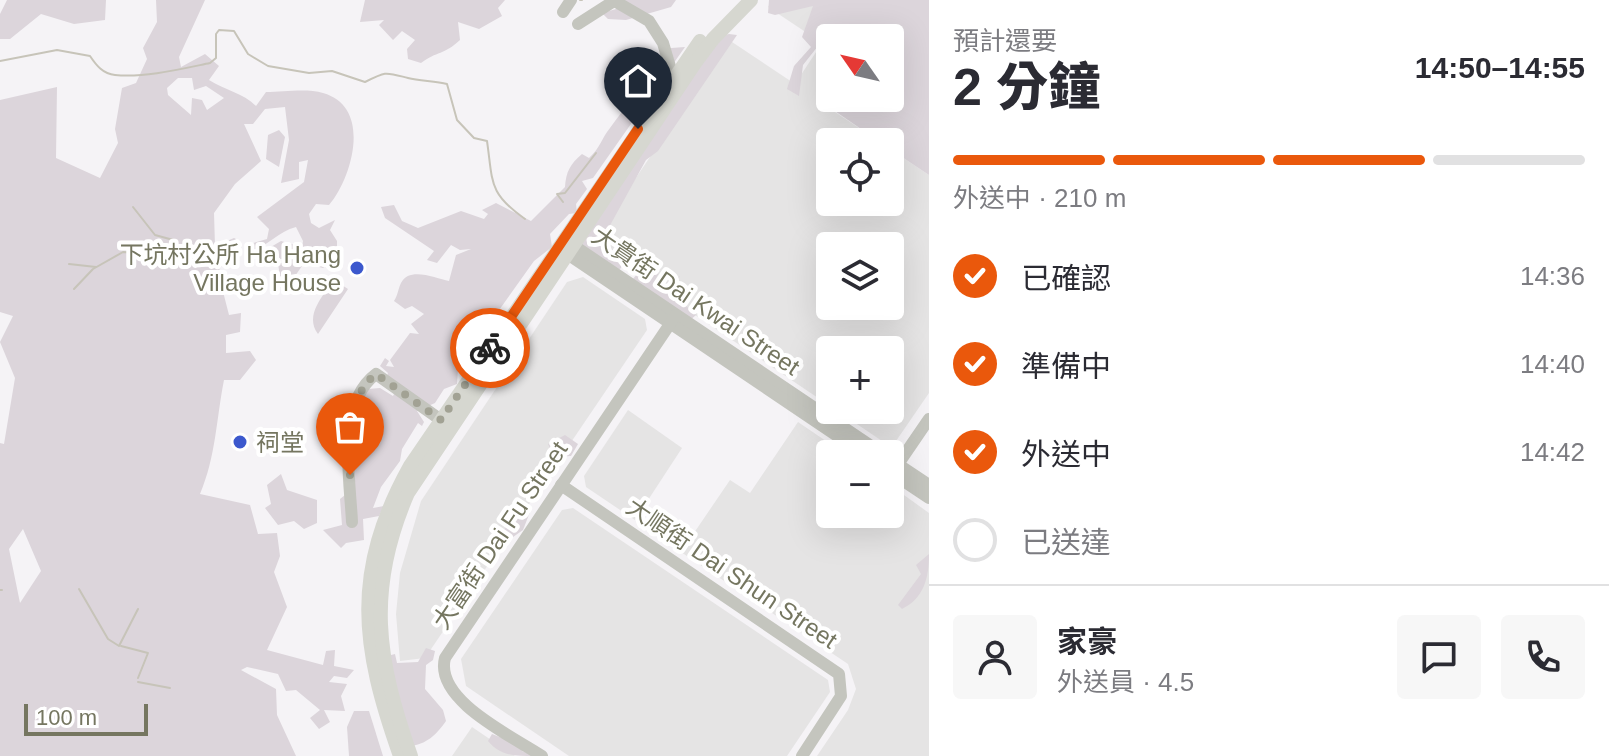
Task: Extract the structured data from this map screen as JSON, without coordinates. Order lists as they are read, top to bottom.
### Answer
{
  "streets": {
    "street": ["大貴街 Dai Kwai Street", "大富街 Dai Fu Street", "大順街 Dai Shun Street"]
  },
  "crossings": [
    ["大貴街 Dai Kwai Street", "大富街 Dai Fu Street"],
    ["大富街 Dai Fu Street", "大順街 Dai Shun Street"]
  ],
  "places": ["下坑村公所 Ha Hang Village House", "祠堂"],
  "scale_bar": "100 m",
  "north": "top left",
  "page": {
    "heading": ["2 分鐘", "預計還要", "14:50–14:55"],
    "panel": ["家豪", "外送員 · 4.5"],
    "map_buttons": ["+", "−"],
    "bar": "外送中 · 210 m",
    "list": [
      ["已確認", "14:36"],
      ["準備中", "14:40"],
      ["外送中", "14:42"],
      "已送達"
    ],
    "scale": "100 m"
  }
}
